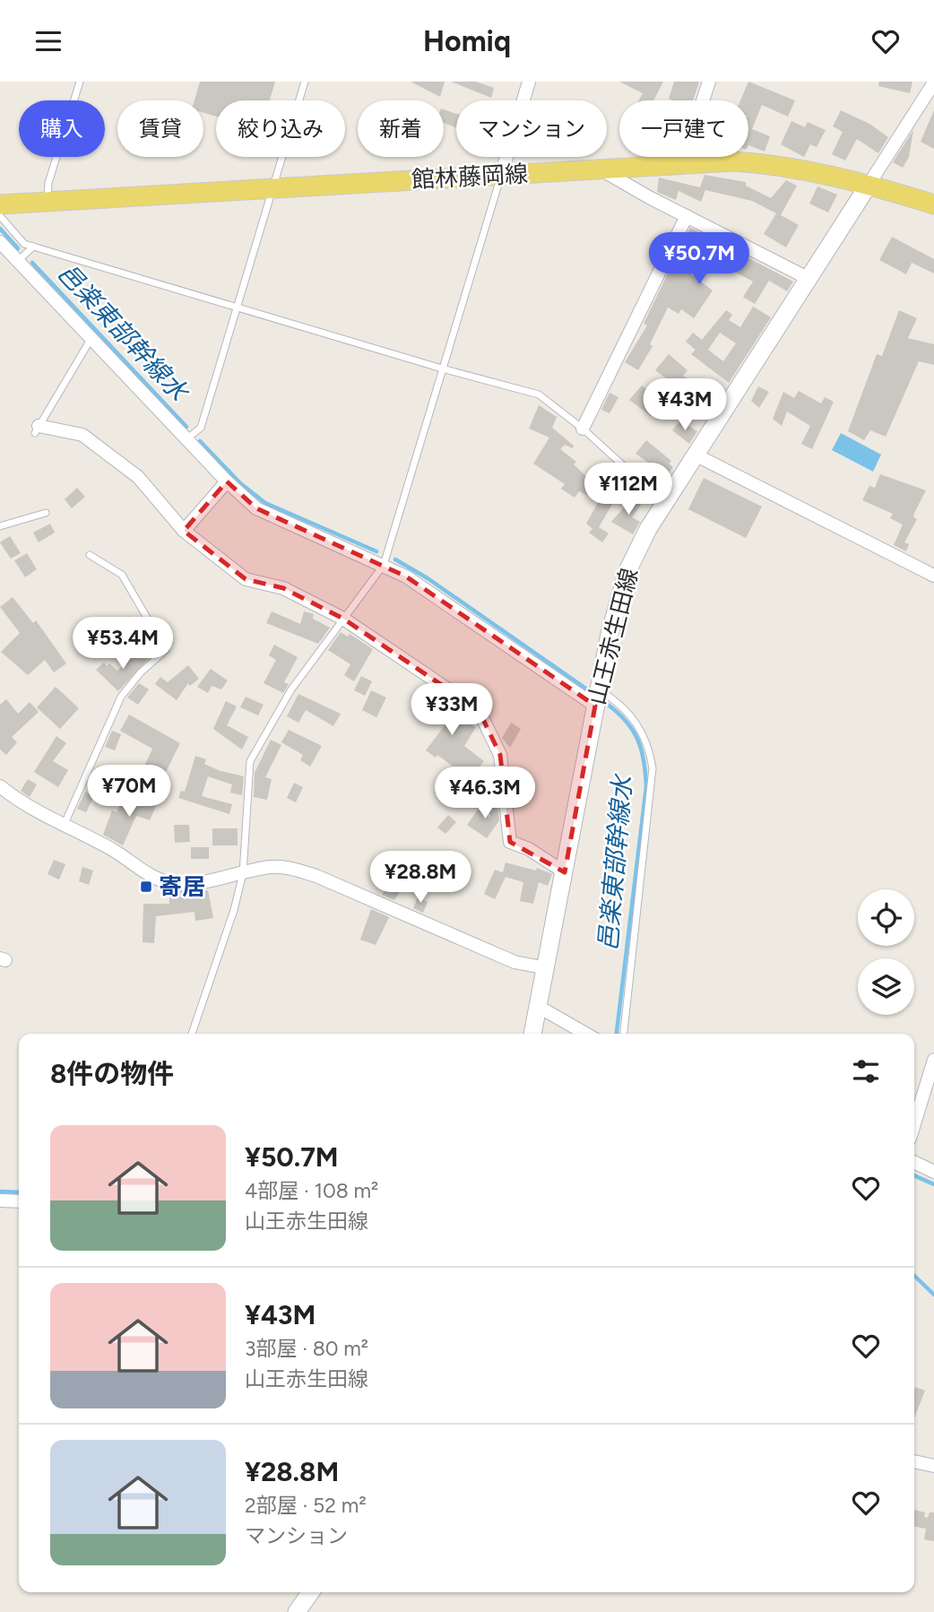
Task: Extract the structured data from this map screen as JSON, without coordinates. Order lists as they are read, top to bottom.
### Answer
{
  "streets": {
    "main road": ["館林藤岡線", "山王赤生田線"]
  },
  "crossings": [
    ["館林藤岡線", "山王赤生田線"]
  ],
  "water": ["邑楽東部幹線水"],
  "places": {
    "transit": ["寄居"]
  },
  "page": {
    "header": "Homiq",
    "chip": [
      "購入",
      "賃貸",
      "絞り込み",
      "新着",
      "マンション",
      "一戸建て"
    ],
    "price": [
      "¥50.7M",
      "¥43M",
      "¥112M",
      "¥53.4M",
      "¥33M",
      "¥70M",
      "¥46.3M",
      "¥28.8M"
    ],
    "heading": "8件の物件",
    "list": [
      {
        "name": "¥50.7M",
        "note": "4部屋 · 108 m² · 山王赤生田線"
      },
      {
        "name": "¥43M",
        "note": "3部屋 · 80 m² · 山王赤生田線"
      },
      {
        "name": "¥28.8M",
        "note": "2部屋 · 52 m² · マンション"
      }
    ]
  }
}
